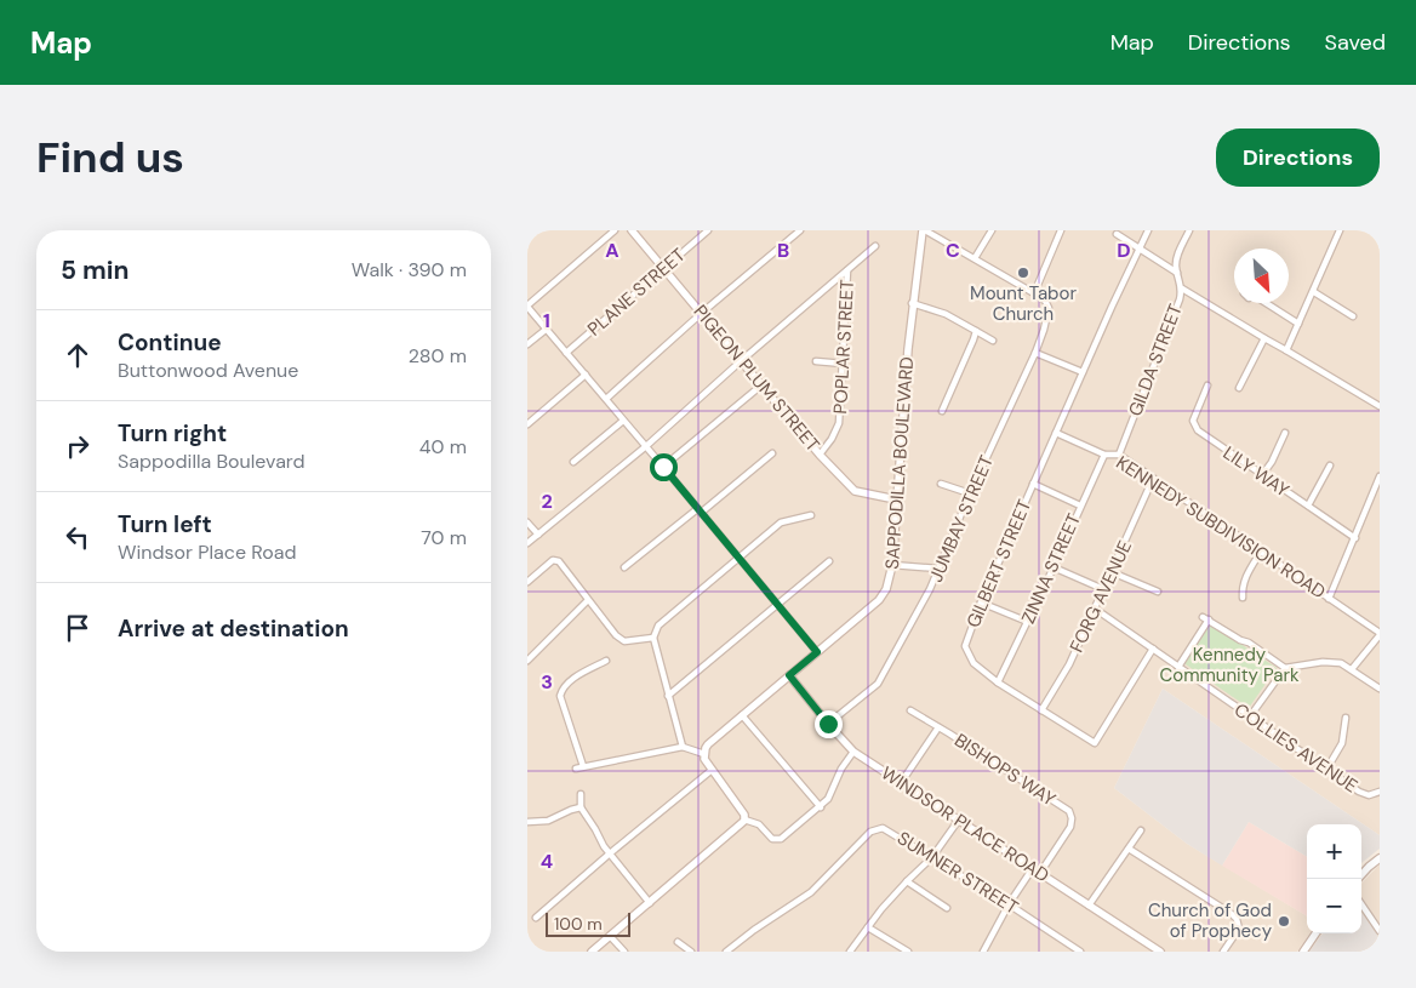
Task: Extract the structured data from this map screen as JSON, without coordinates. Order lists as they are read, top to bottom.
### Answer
{
  "streets": {
    "street": [
      "PLANE STREET",
      "POPLAR STREET",
      "GILDA STREET",
      "PIGEON PLUM STREET",
      "SAPPODILLA BOULEVARD",
      "LILY WAY",
      "JUMBAY STREET",
      "KENNEDY SUBDIVISION ROAD",
      "GILBERT STREET",
      "ZINNA STREET",
      "FORG AVENUE",
      "COLLIES AVENUE",
      "BISHOPS WAY",
      "WINDSOR PLACE ROAD",
      "SUMNER STREET"
    ]
  },
  "crossings": [
    ["PLANE STREET", "PIGEON PLUM STREET"],
    ["POPLAR STREET", "PIGEON PLUM STREET"],
    ["GILDA STREET", "KENNEDY SUBDIVISION ROAD"],
    ["PIGEON PLUM STREET", "SAPPODILLA BOULEVARD"],
    ["SAPPODILLA BOULEVARD", "WINDSOR PLACE ROAD"],
    ["JUMBAY STREET", "WINDSOR PLACE ROAD"],
    ["KENNEDY SUBDIVISION ROAD", "GILBERT STREET"],
    ["KENNEDY SUBDIVISION ROAD", "ZINNA STREET"],
    ["KENNEDY SUBDIVISION ROAD", "FORG AVENUE"],
    ["GILBERT STREET", "ZINNA STREET"],
    ["GILBERT STREET", "FORG AVENUE"],
    ["GILBERT STREET", "COLLIES AVENUE"],
    ["FORG AVENUE", "COLLIES AVENUE"],
    ["BISHOPS WAY", "WINDSOR PLACE ROAD"]
  ],
  "parks": ["Kennedy Community Park"],
  "places": ["Mount Tabor Church", "Church of God of Prophecy"],
  "scale_bar": "100 m",
  "north": "bottom right",
  "page": {
    "header": "Map",
    "nav": ["Map", "Directions", "Saved"],
    "buttons": "Directions",
    "title": "Find us",
    "heading": ["5 min", "Walk · 390 m"],
    "list": [
      ["Continue", "Buttonwood Avenue", "280 m"],
      ["Turn right", "Sappodilla Boulevard", "40 m"],
      ["Turn left", "Windsor Place Road", "70 m"],
      "Arrive at destination"
    ],
    "map_buttons": ["+", "−"],
    "scale": "100 m"
  },
  "grid": {
    "columns": [
      "A",
      "B",
      "C",
      "D"
    ],
    "rows": [
      "1",
      "2",
      "3",
      "4"
    ]
  }
}
